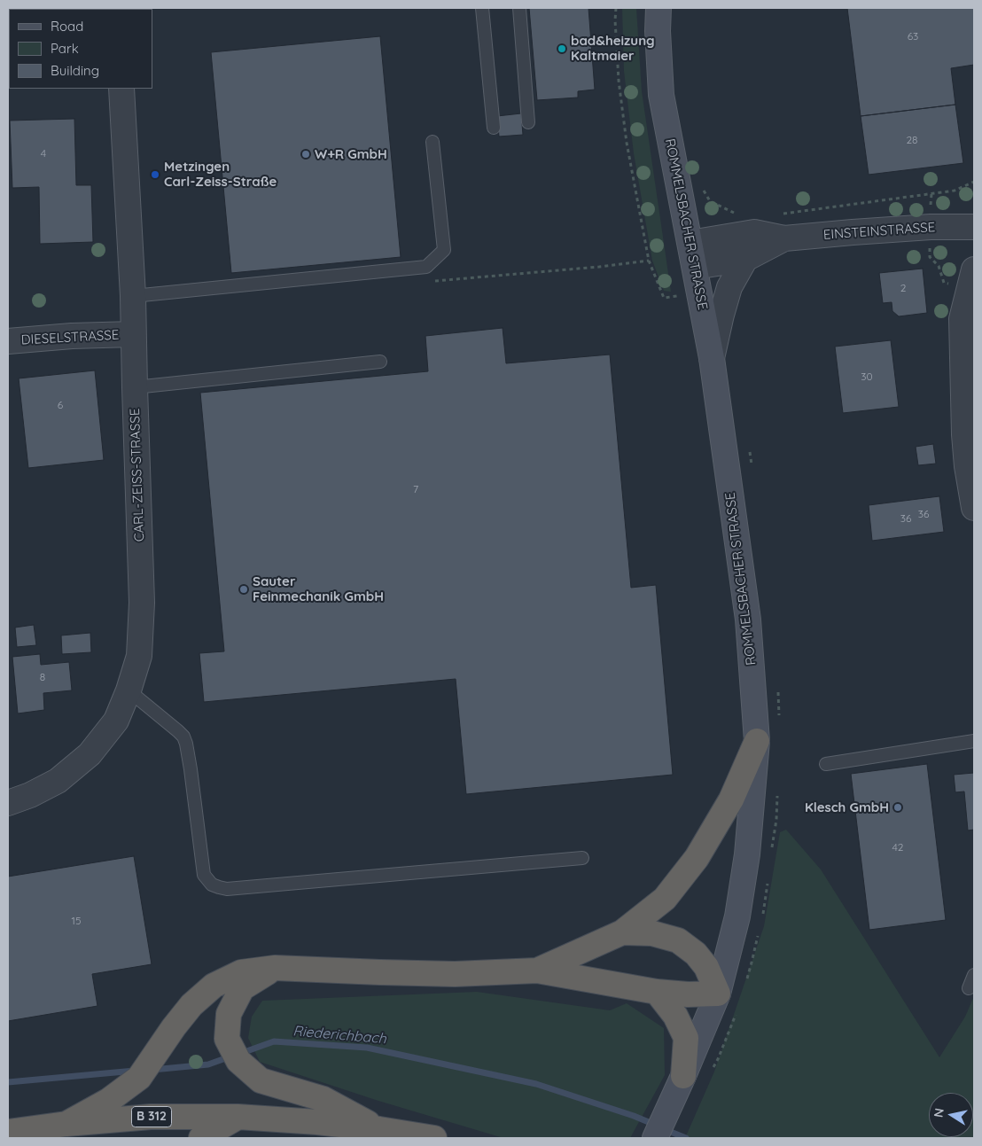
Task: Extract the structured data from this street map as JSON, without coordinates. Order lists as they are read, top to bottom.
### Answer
{
  "streets": {
    "highway": ["B 312"],
    "main road": ["ROMMELSBACHER STRASSE"],
    "street": ["EINSTEINSTRASSE", "DIESELSTRASSE", "CARL-ZEISS-STRASSE"]
  },
  "crossings": [
    ["ROMMELSBACHER STRASSE", "EINSTEINSTRASSE"],
    ["DIESELSTRASSE", "CARL-ZEISS-STRASSE"]
  ],
  "water": ["Riederichbach"],
  "places": [
    "bad&heizung Kaltmaier",
    "W+R GmbH",
    "Metzingen Carl-Zeiss-Straße",
    "Sauter Feinmechanik GmbH",
    "Klesch GmbH"
  ],
  "house_numbers": [
    "63",
    "28",
    "4",
    "2",
    "30",
    "6",
    "7",
    "36",
    "36",
    "8",
    "42",
    "15"
  ],
  "legend": ["Road", "Park", "Building"],
  "north": "left"
}
